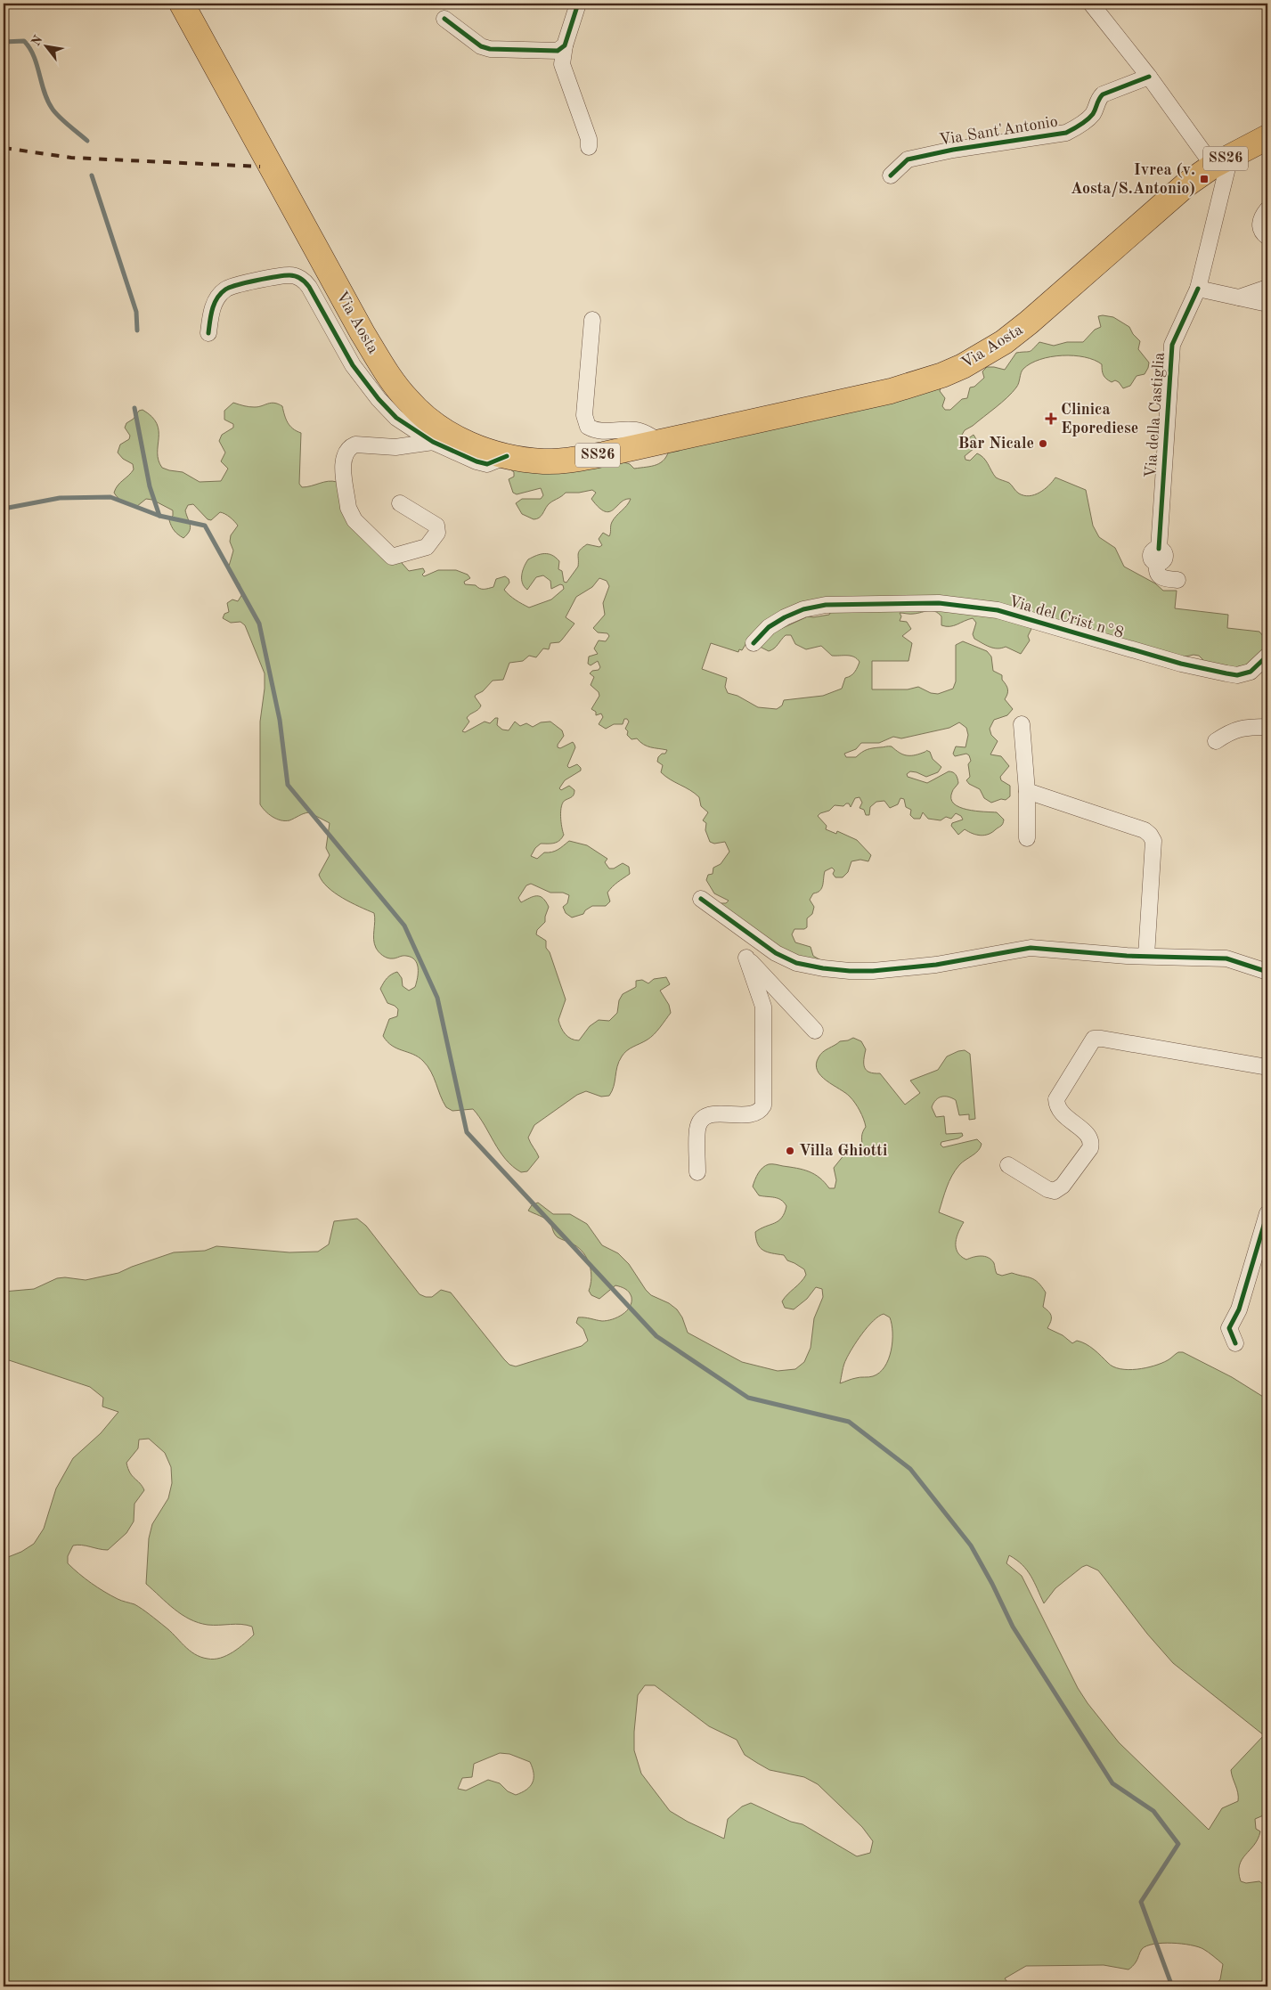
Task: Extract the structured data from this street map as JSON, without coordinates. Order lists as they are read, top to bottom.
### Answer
{
  "streets": {
    "main road": ["SS26", "Via Aosta"],
    "street": ["Via Sant'Antonio", "Via della Castiglia", "Via del Crist n°8"]
  },
  "crossings": [
    ["Via Aosta", "Via della Castiglia"]
  ],
  "places": {
    "transit": ["Ivrea (v. Aosta/S.Antonio)"],
    "health": ["Clinica Eporediese"],
    "other": ["Bar Nicale", "Villa Ghiotti"]
  },
  "north": "top left"
}
